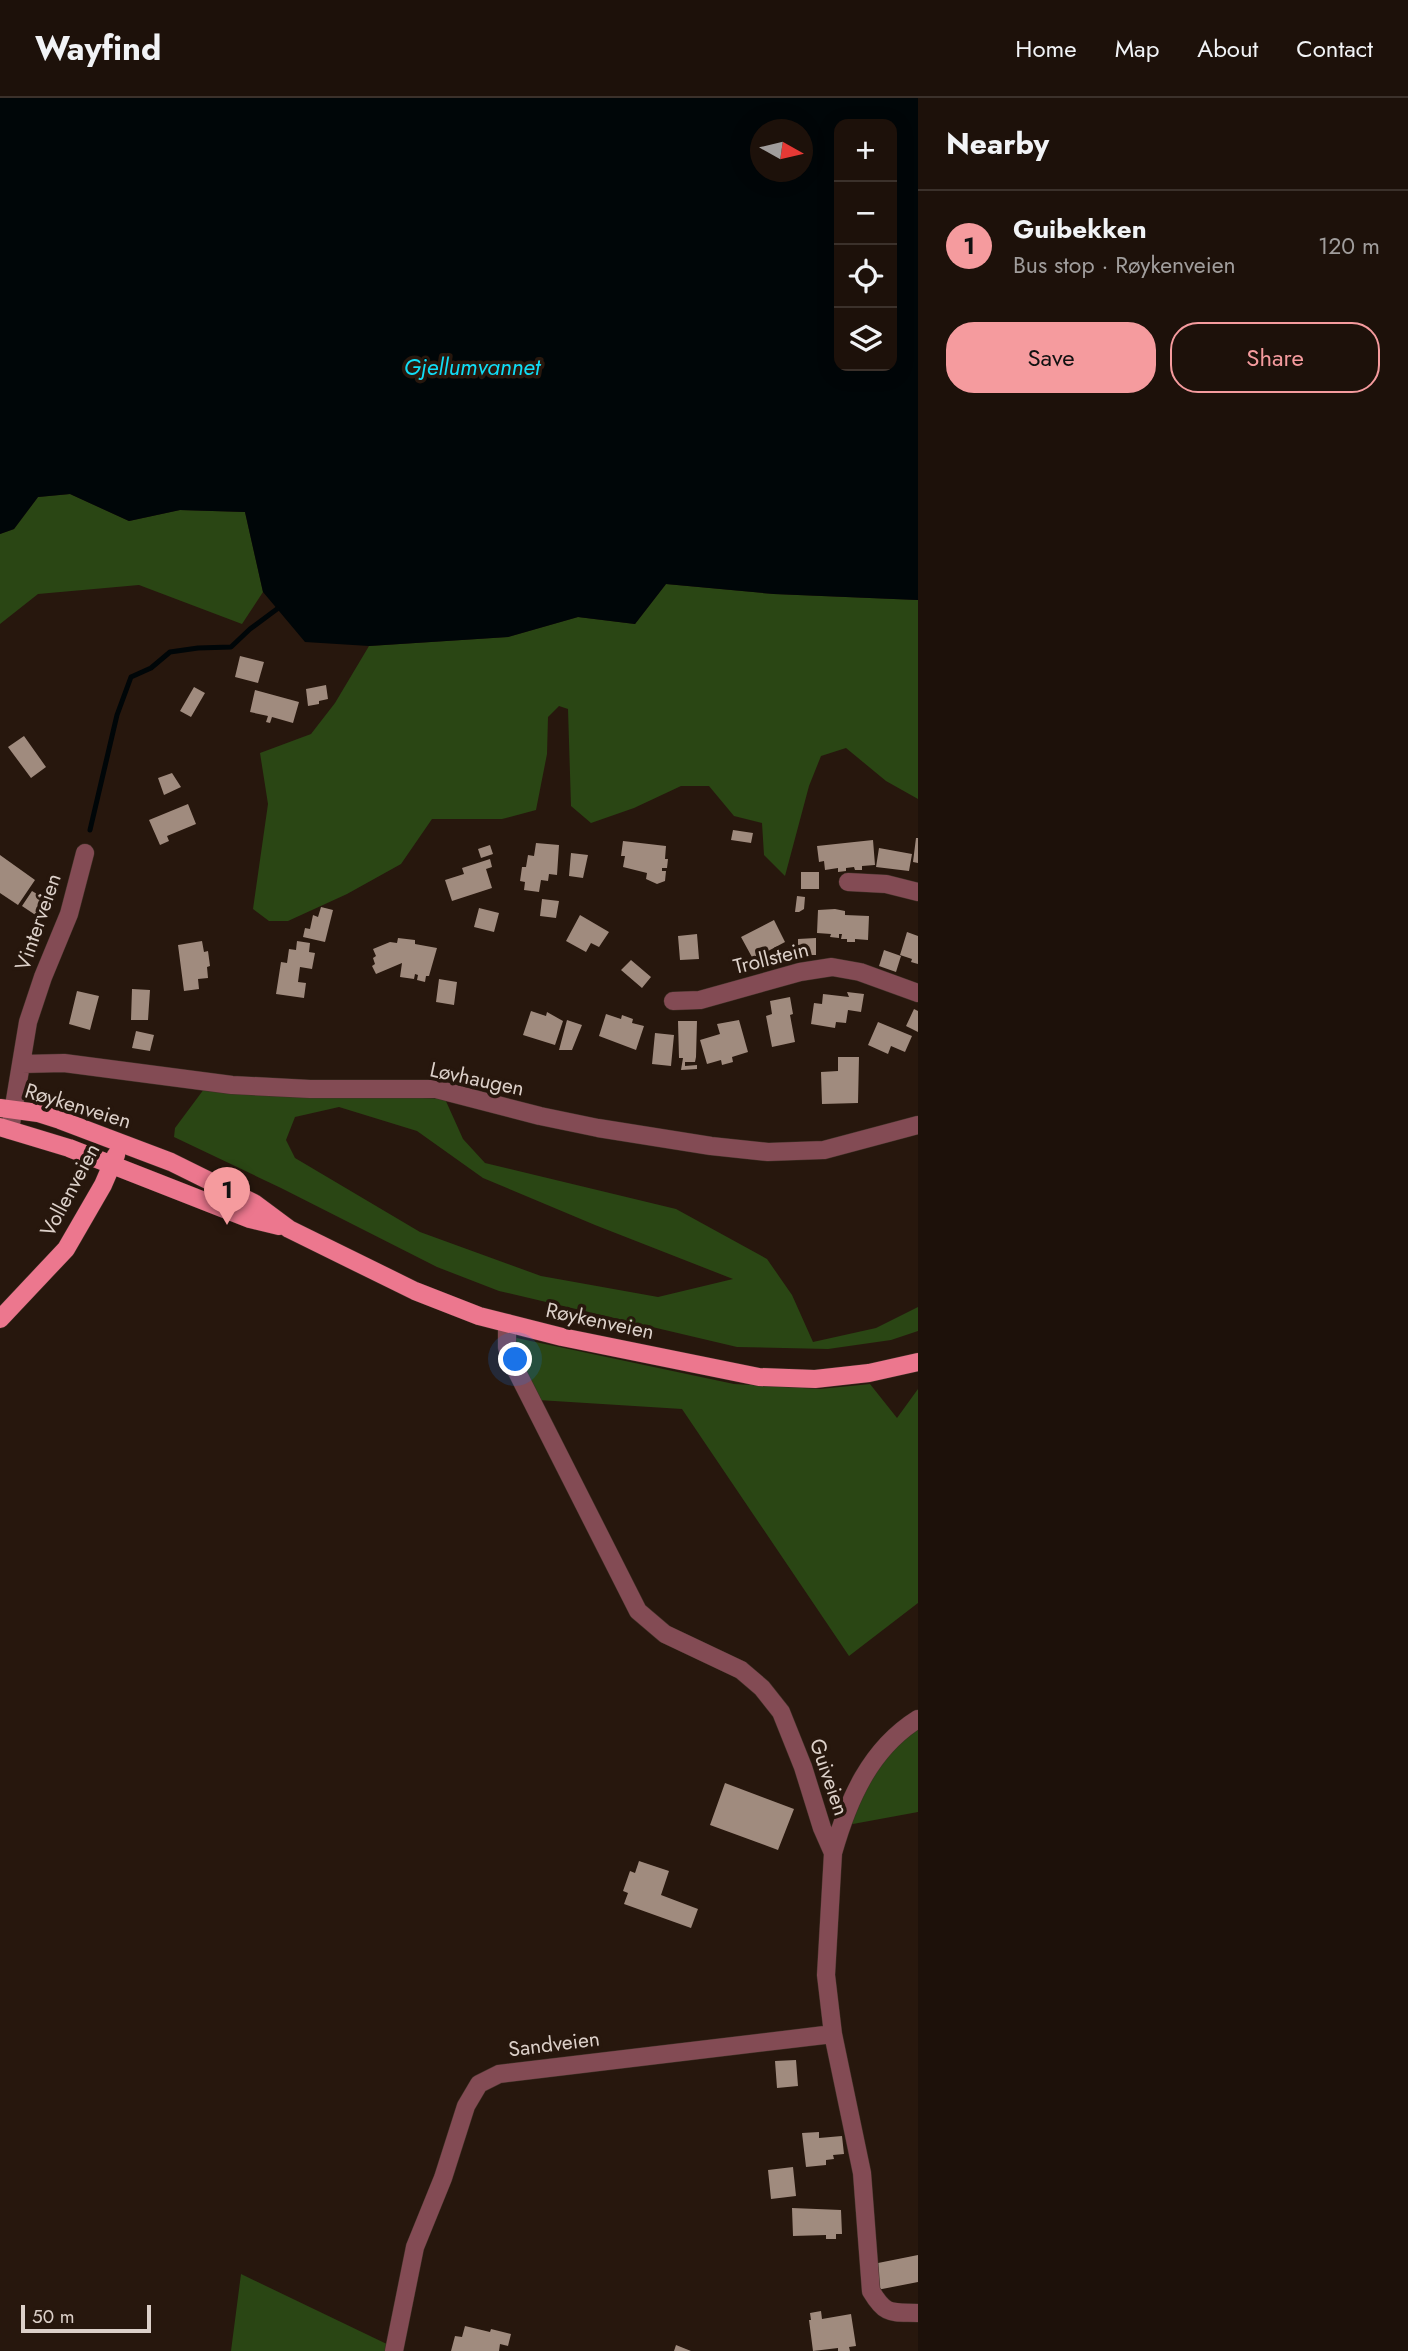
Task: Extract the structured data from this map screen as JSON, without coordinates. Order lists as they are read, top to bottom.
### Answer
{
  "streets": {
    "main road": ["Røykenveien", "Vollenveien"],
    "street": [
      "Vinterveien",
      "Trollstein",
      "Løvhaugen",
      "Guiveien",
      "Sandveien"
    ]
  },
  "crossings": [
    ["Vinterveien", "Løvhaugen"],
    ["Vinterveien", "Røykenveien"],
    ["Røykenveien", "Vollenveien"],
    ["Røykenveien", "Guiveien"],
    ["Guiveien", "Sandveien"]
  ],
  "water": ["Gjellumvannet"],
  "scale_bar": "50 m",
  "north": "right",
  "page": {
    "header": "Wayfind",
    "nav": [
      "Home",
      "Map",
      "About",
      "Contact"
    ],
    "heading": "Nearby",
    "map_buttons": ["+", "−"],
    "list": [
      {
        "mark": "1",
        "name": "Guibekken",
        "note": "Bus stop · Røykenveien",
        "value": "120 m"
      }
    ],
    "buttons": ["Save", "Share"],
    "pins": "1",
    "scale": "50 m"
  }
}
